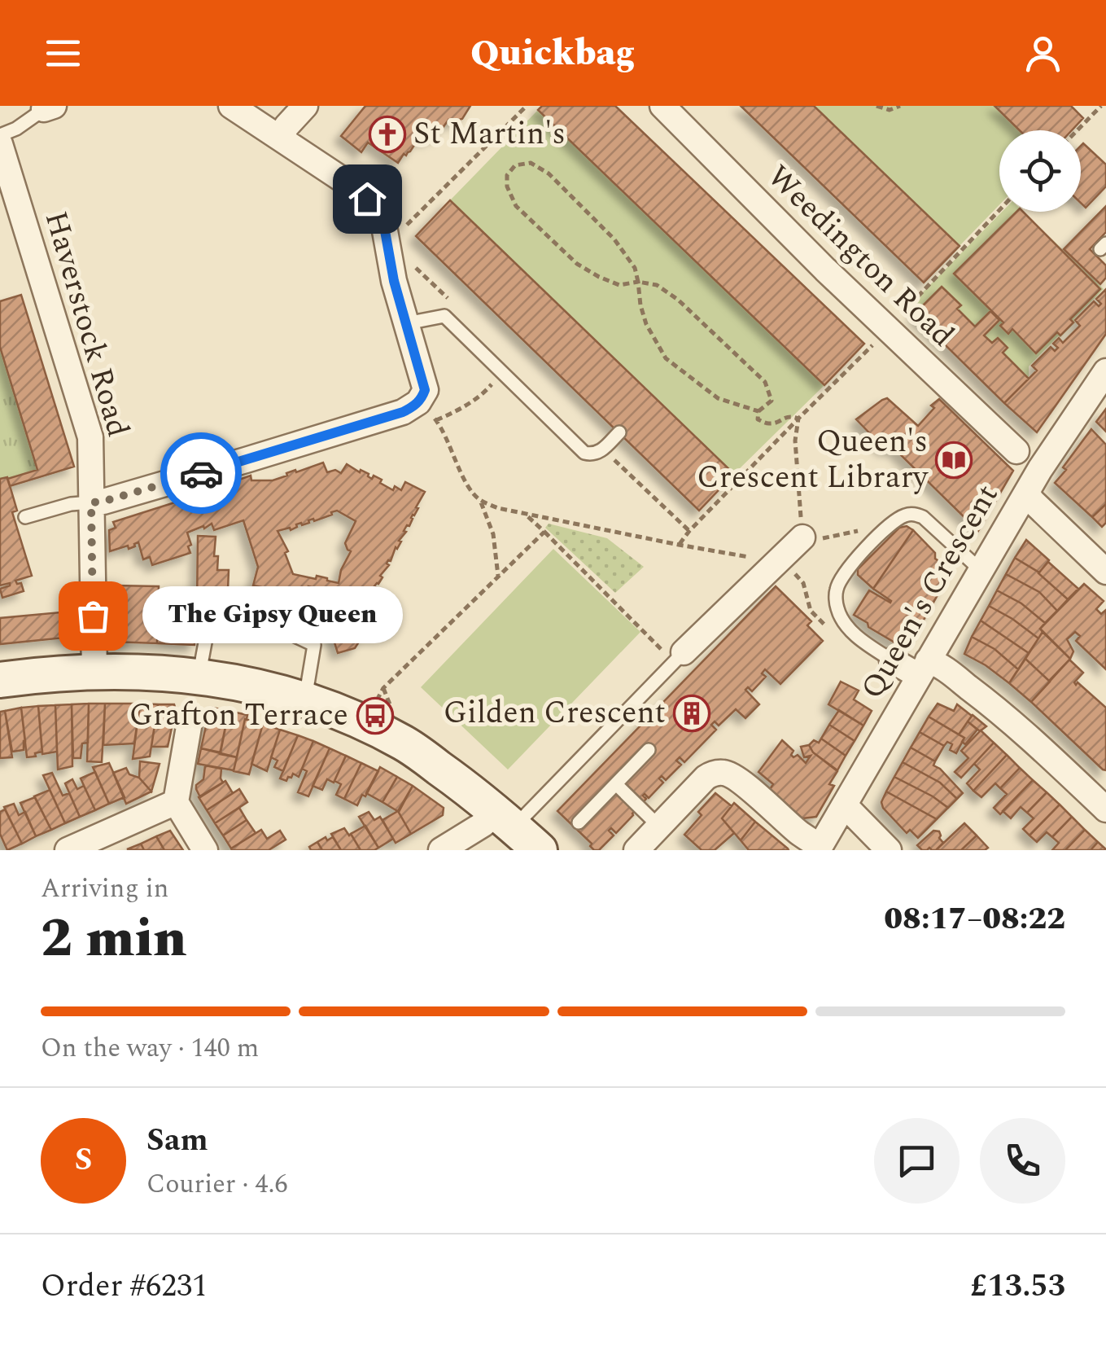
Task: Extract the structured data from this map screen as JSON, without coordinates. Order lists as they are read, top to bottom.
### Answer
{
  "streets": {
    "street": ["Weedington Road", "Haverstock Road", "Queen's Crescent"]
  },
  "crossings": [
    ["Weedington Road", "Queen's Crescent"]
  ],
  "places": {
    "church": ["St Martin's"],
    "library": ["Queen's Crescent Library"],
    "other": ["The Gipsy Queen"],
    "building": ["Gilden Crescent"],
    "bus stop": ["Grafton Terrace"]
  },
  "page": {
    "header": "Quickbag",
    "bubble": "The Gipsy Queen",
    "heading": ["2 min", "Arriving in", "08:17–08:22"],
    "panel": [
      "Sam",
      "Courier · 4.6",
      "Order #6231",
      "£13.53"
    ],
    "bar": "On the way · 140 m",
    "round": "S"
  }
}
